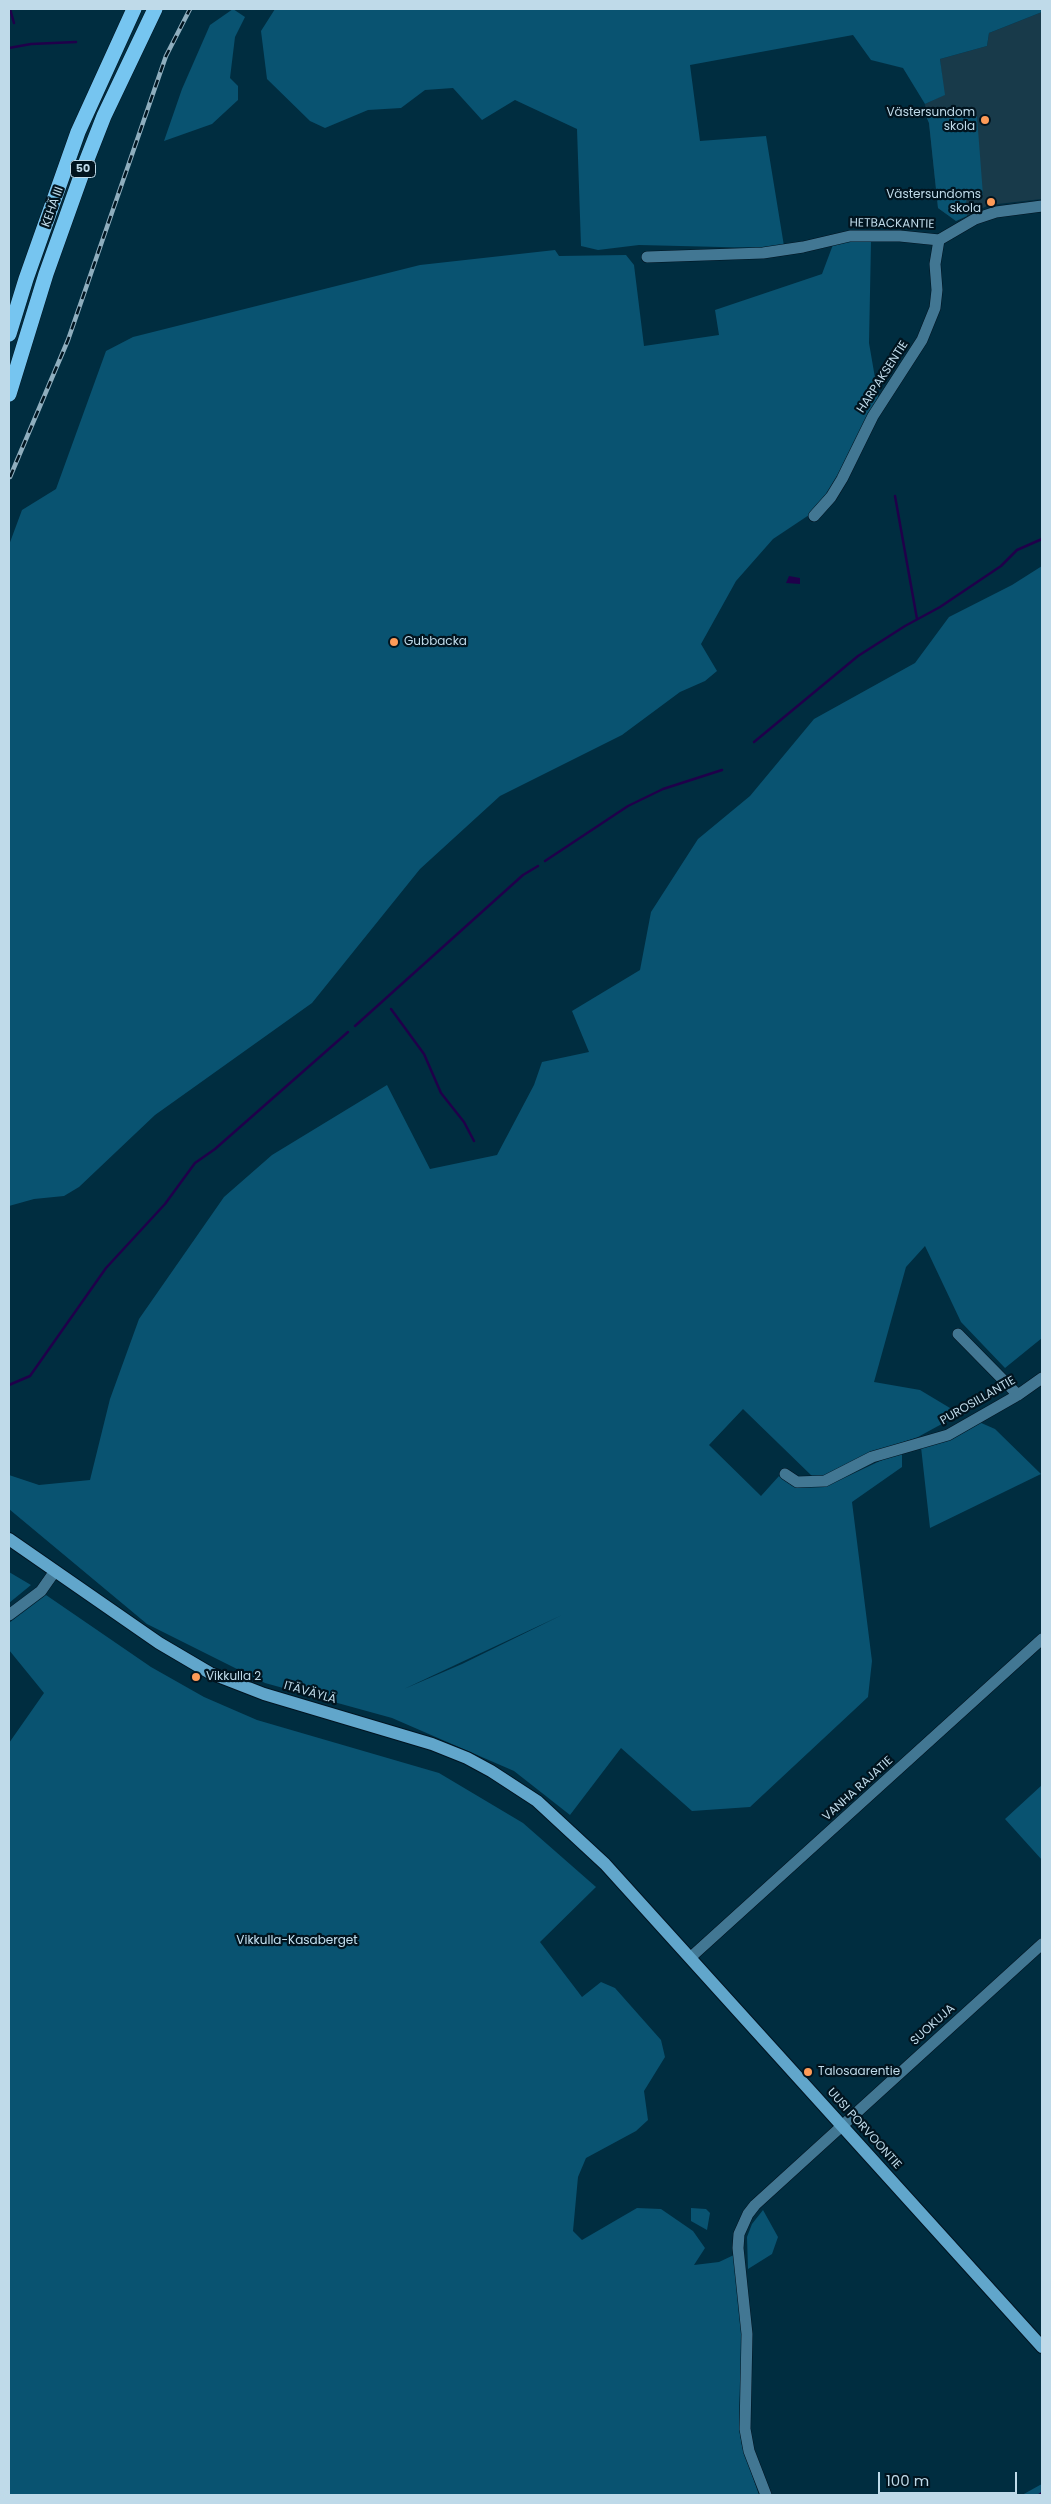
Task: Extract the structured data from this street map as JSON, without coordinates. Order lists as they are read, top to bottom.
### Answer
{
  "streets": {
    "highway": ["50", "KEHÄ III"],
    "main road": ["ITÄVÄYLÄ", "UUSI PORVOONTIE"],
    "street": [
      "HETBACKANTIE",
      "HARPAKSENTIE",
      "PUROSILLANTIE",
      "VANHA RAJATIE",
      "SUOKUJA"
    ]
  },
  "crossings": [
    ["HETBACKANTIE", "HARPAKSENTIE"],
    ["ITÄVÄYLÄ", "UUSI PORVOONTIE"],
    ["VANHA RAJATIE", "UUSI PORVOONTIE"],
    ["SUOKUJA", "UUSI PORVOONTIE"]
  ],
  "parks": ["Vikkulla-Kasaberget"],
  "places": [
    "Västersundom skola",
    "Västersundoms skola",
    "Gubbacka",
    "Vikkulla 2",
    "Talosaarentie"
  ],
  "scale_bar": "100 m"
}
